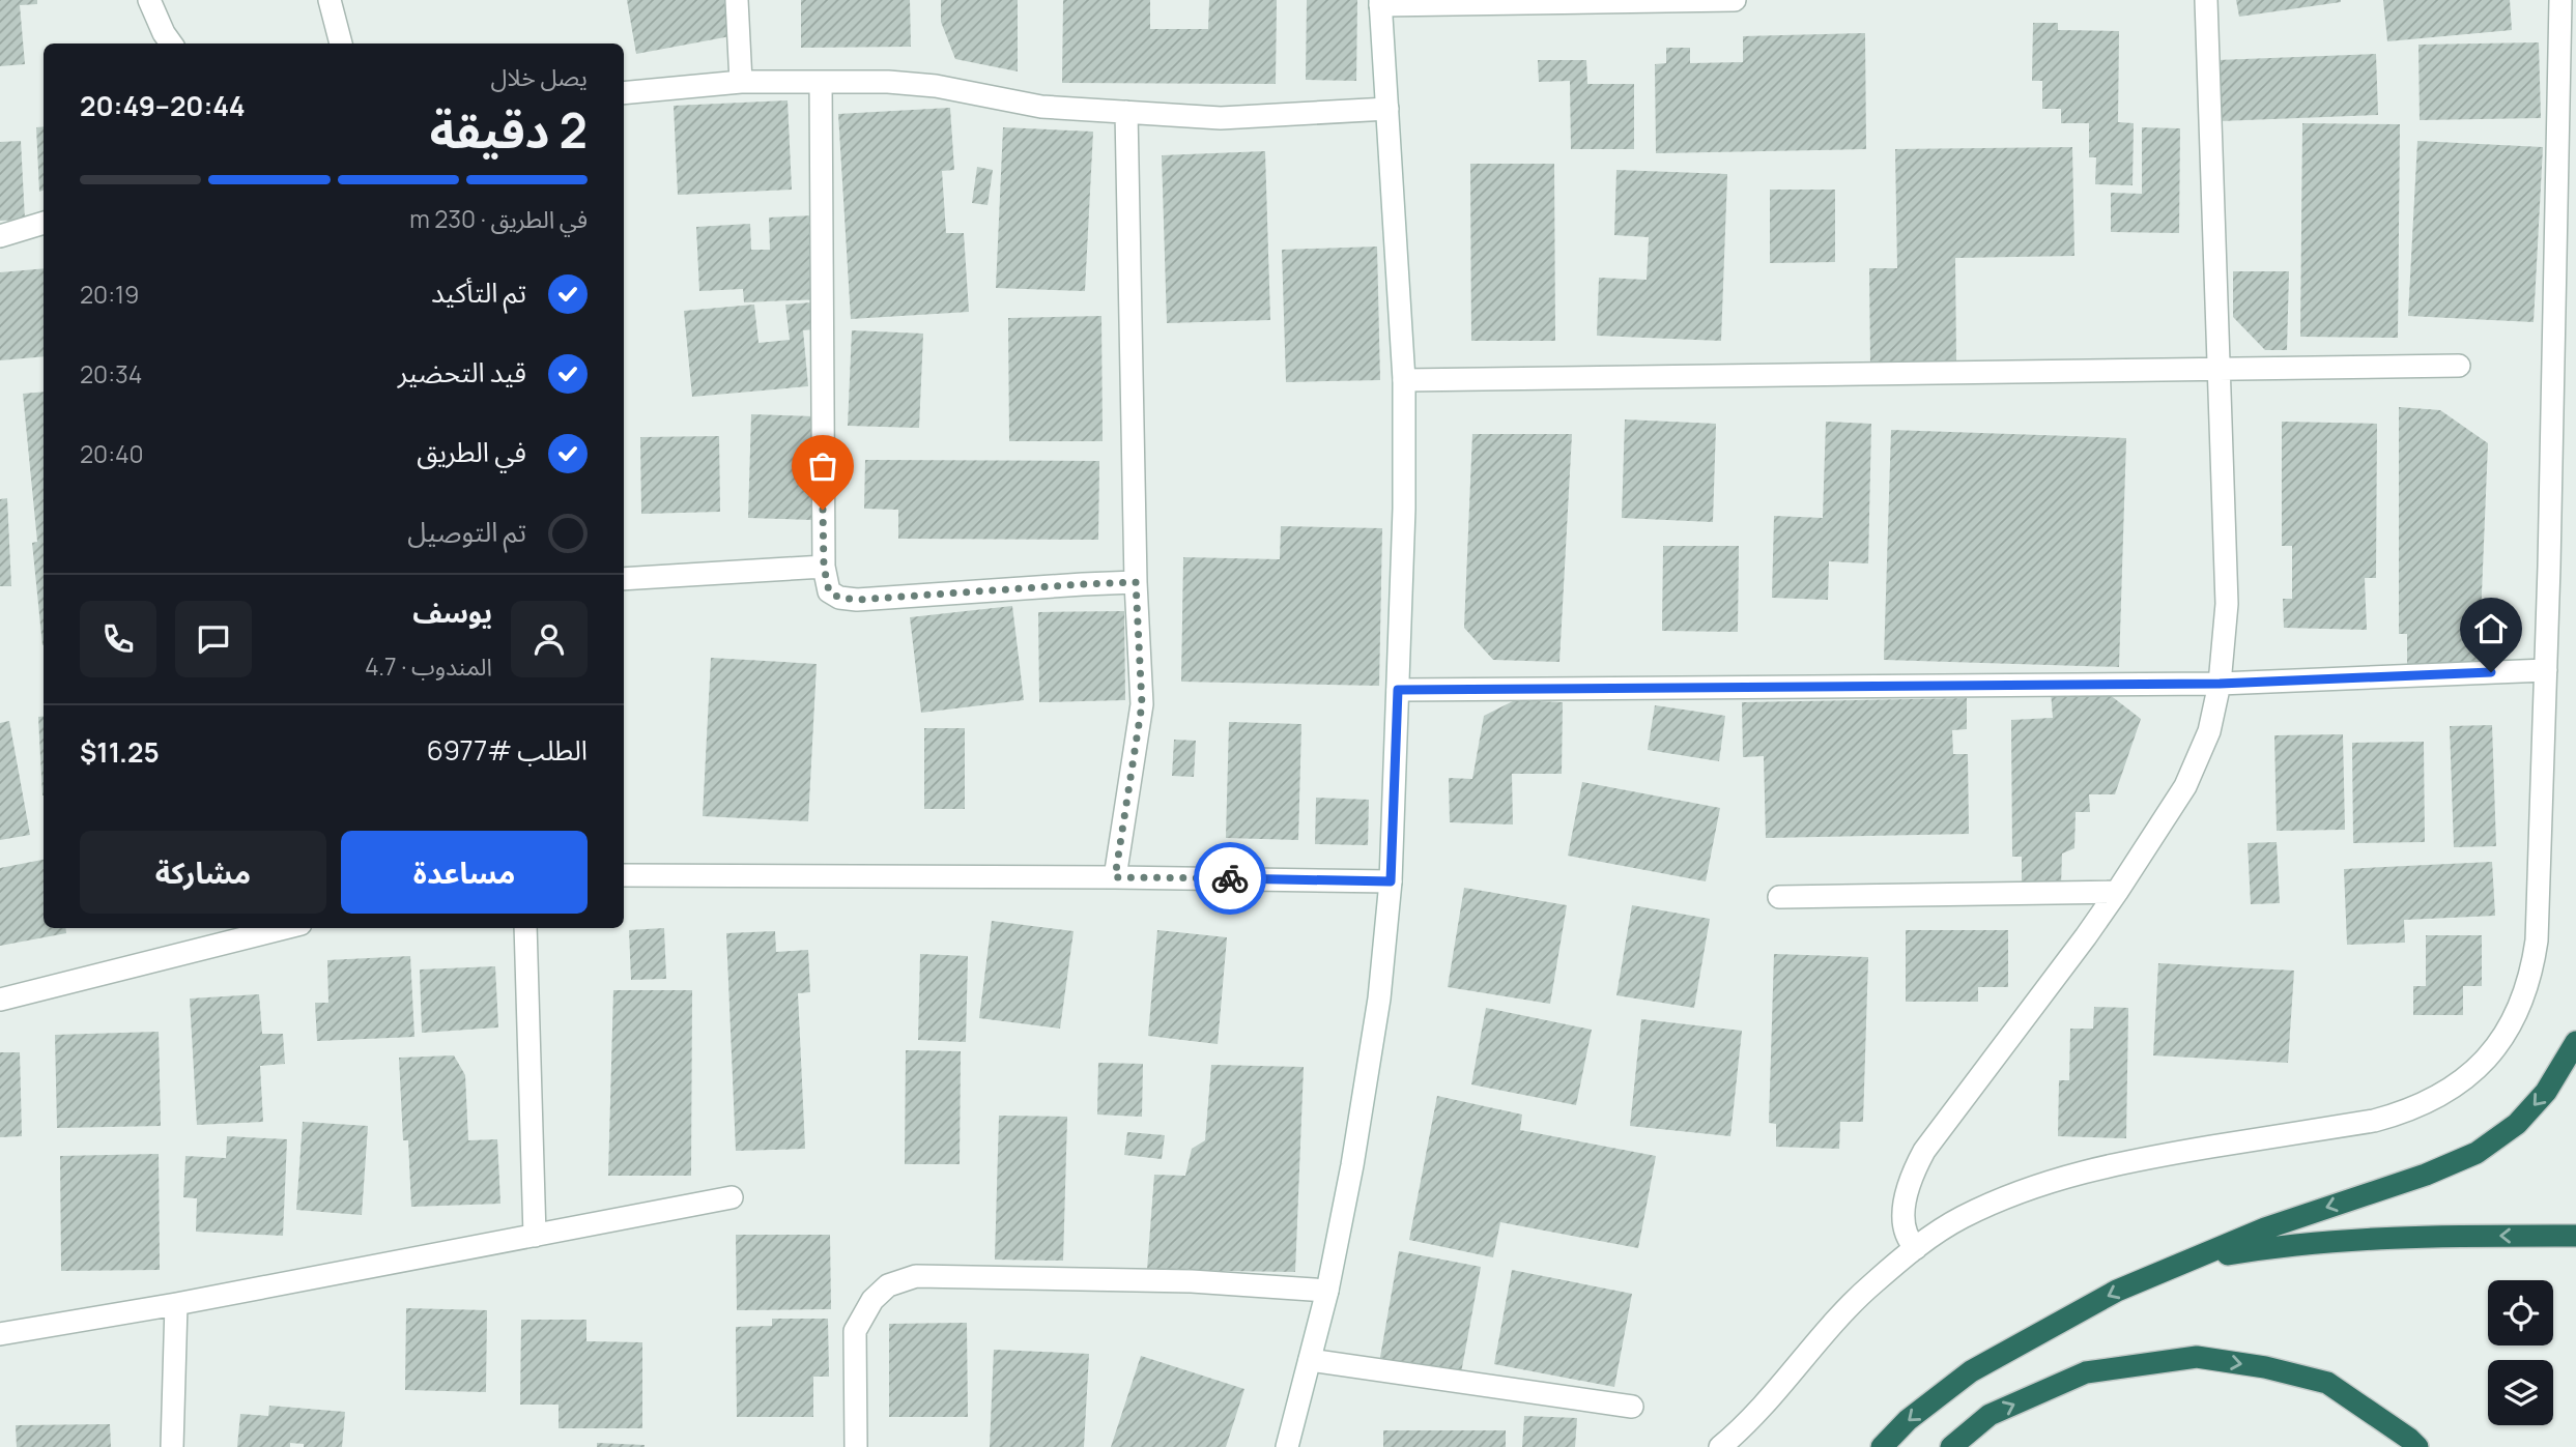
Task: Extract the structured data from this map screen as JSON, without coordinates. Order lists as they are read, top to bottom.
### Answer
{
  "page": {
    "heading": ["2 دقيقة", "يصل خلال", "20:44–20:49"],
    "panel": [
      "يوسف",
      "المندوب · 4.7",
      "الطلب #6977",
      "$11.25"
    ],
    "bar": "في الطريق · 230 m",
    "list": [
      ["تم التأكيد", "20:19"],
      ["قيد التحضير", "20:34"],
      ["في الطريق", "20:40"],
      "تم التوصيل"
    ],
    "buttons": ["مساعدة", "مشاركة"]
  }
}
